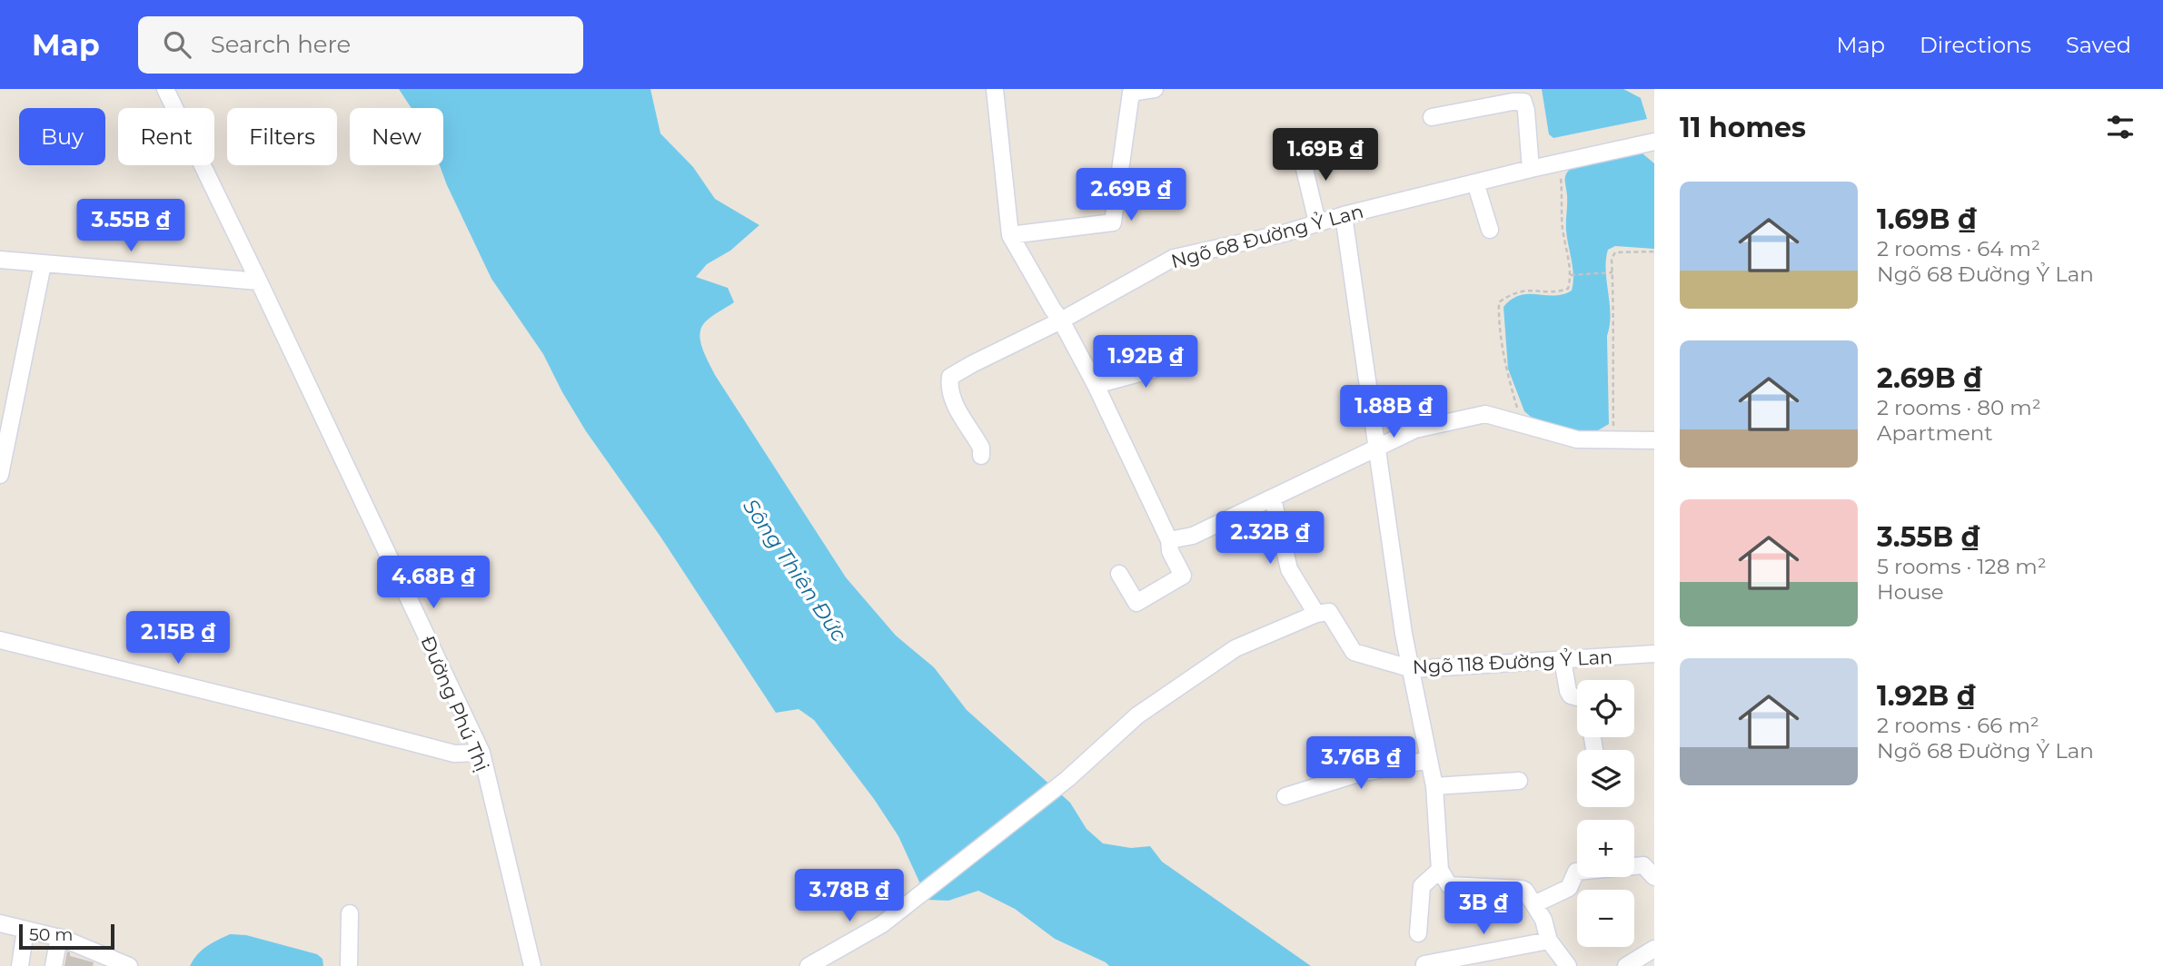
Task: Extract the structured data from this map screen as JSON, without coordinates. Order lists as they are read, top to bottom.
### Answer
{
  "streets": {
    "street": ["Ngõ 68 Đường Ỷ Lan", "Ngõ 118 Đường Ỷ Lan", "Đường Phú Thị"]
  },
  "water": ["Sông Thiên Đức"],
  "scale_bar": "50 m",
  "page": {
    "header": "Map",
    "search": "Search here",
    "nav": ["Map", "Directions", "Saved"],
    "heading": "11 homes",
    "chip": [
      "Buy",
      "Rent",
      "Filters",
      "New"
    ],
    "price": [
      "1.69B ₫",
      "2.69B ₫",
      "3.55B ₫",
      "1.92B ₫",
      "1.88B ₫",
      "2.32B ₫",
      "4.68B ₫",
      "2.15B ₫",
      "3.76B ₫",
      "3.78B ₫",
      "3B ₫"
    ],
    "list": [
      {
        "name": "1.69B ₫",
        "note": "2 rooms · 64 m² · Ngõ 68 Đường Ỷ Lan"
      },
      {
        "name": "2.69B ₫",
        "note": "2 rooms · 80 m² · Apartment"
      },
      {
        "name": "3.55B ₫",
        "note": "5 rooms · 128 m² · House"
      },
      {
        "name": "1.92B ₫",
        "note": "2 rooms · 66 m² · Ngõ 68 Đường Ỷ Lan"
      }
    ],
    "map_buttons": ["+", "−"],
    "scale": "50 m"
  }
}
